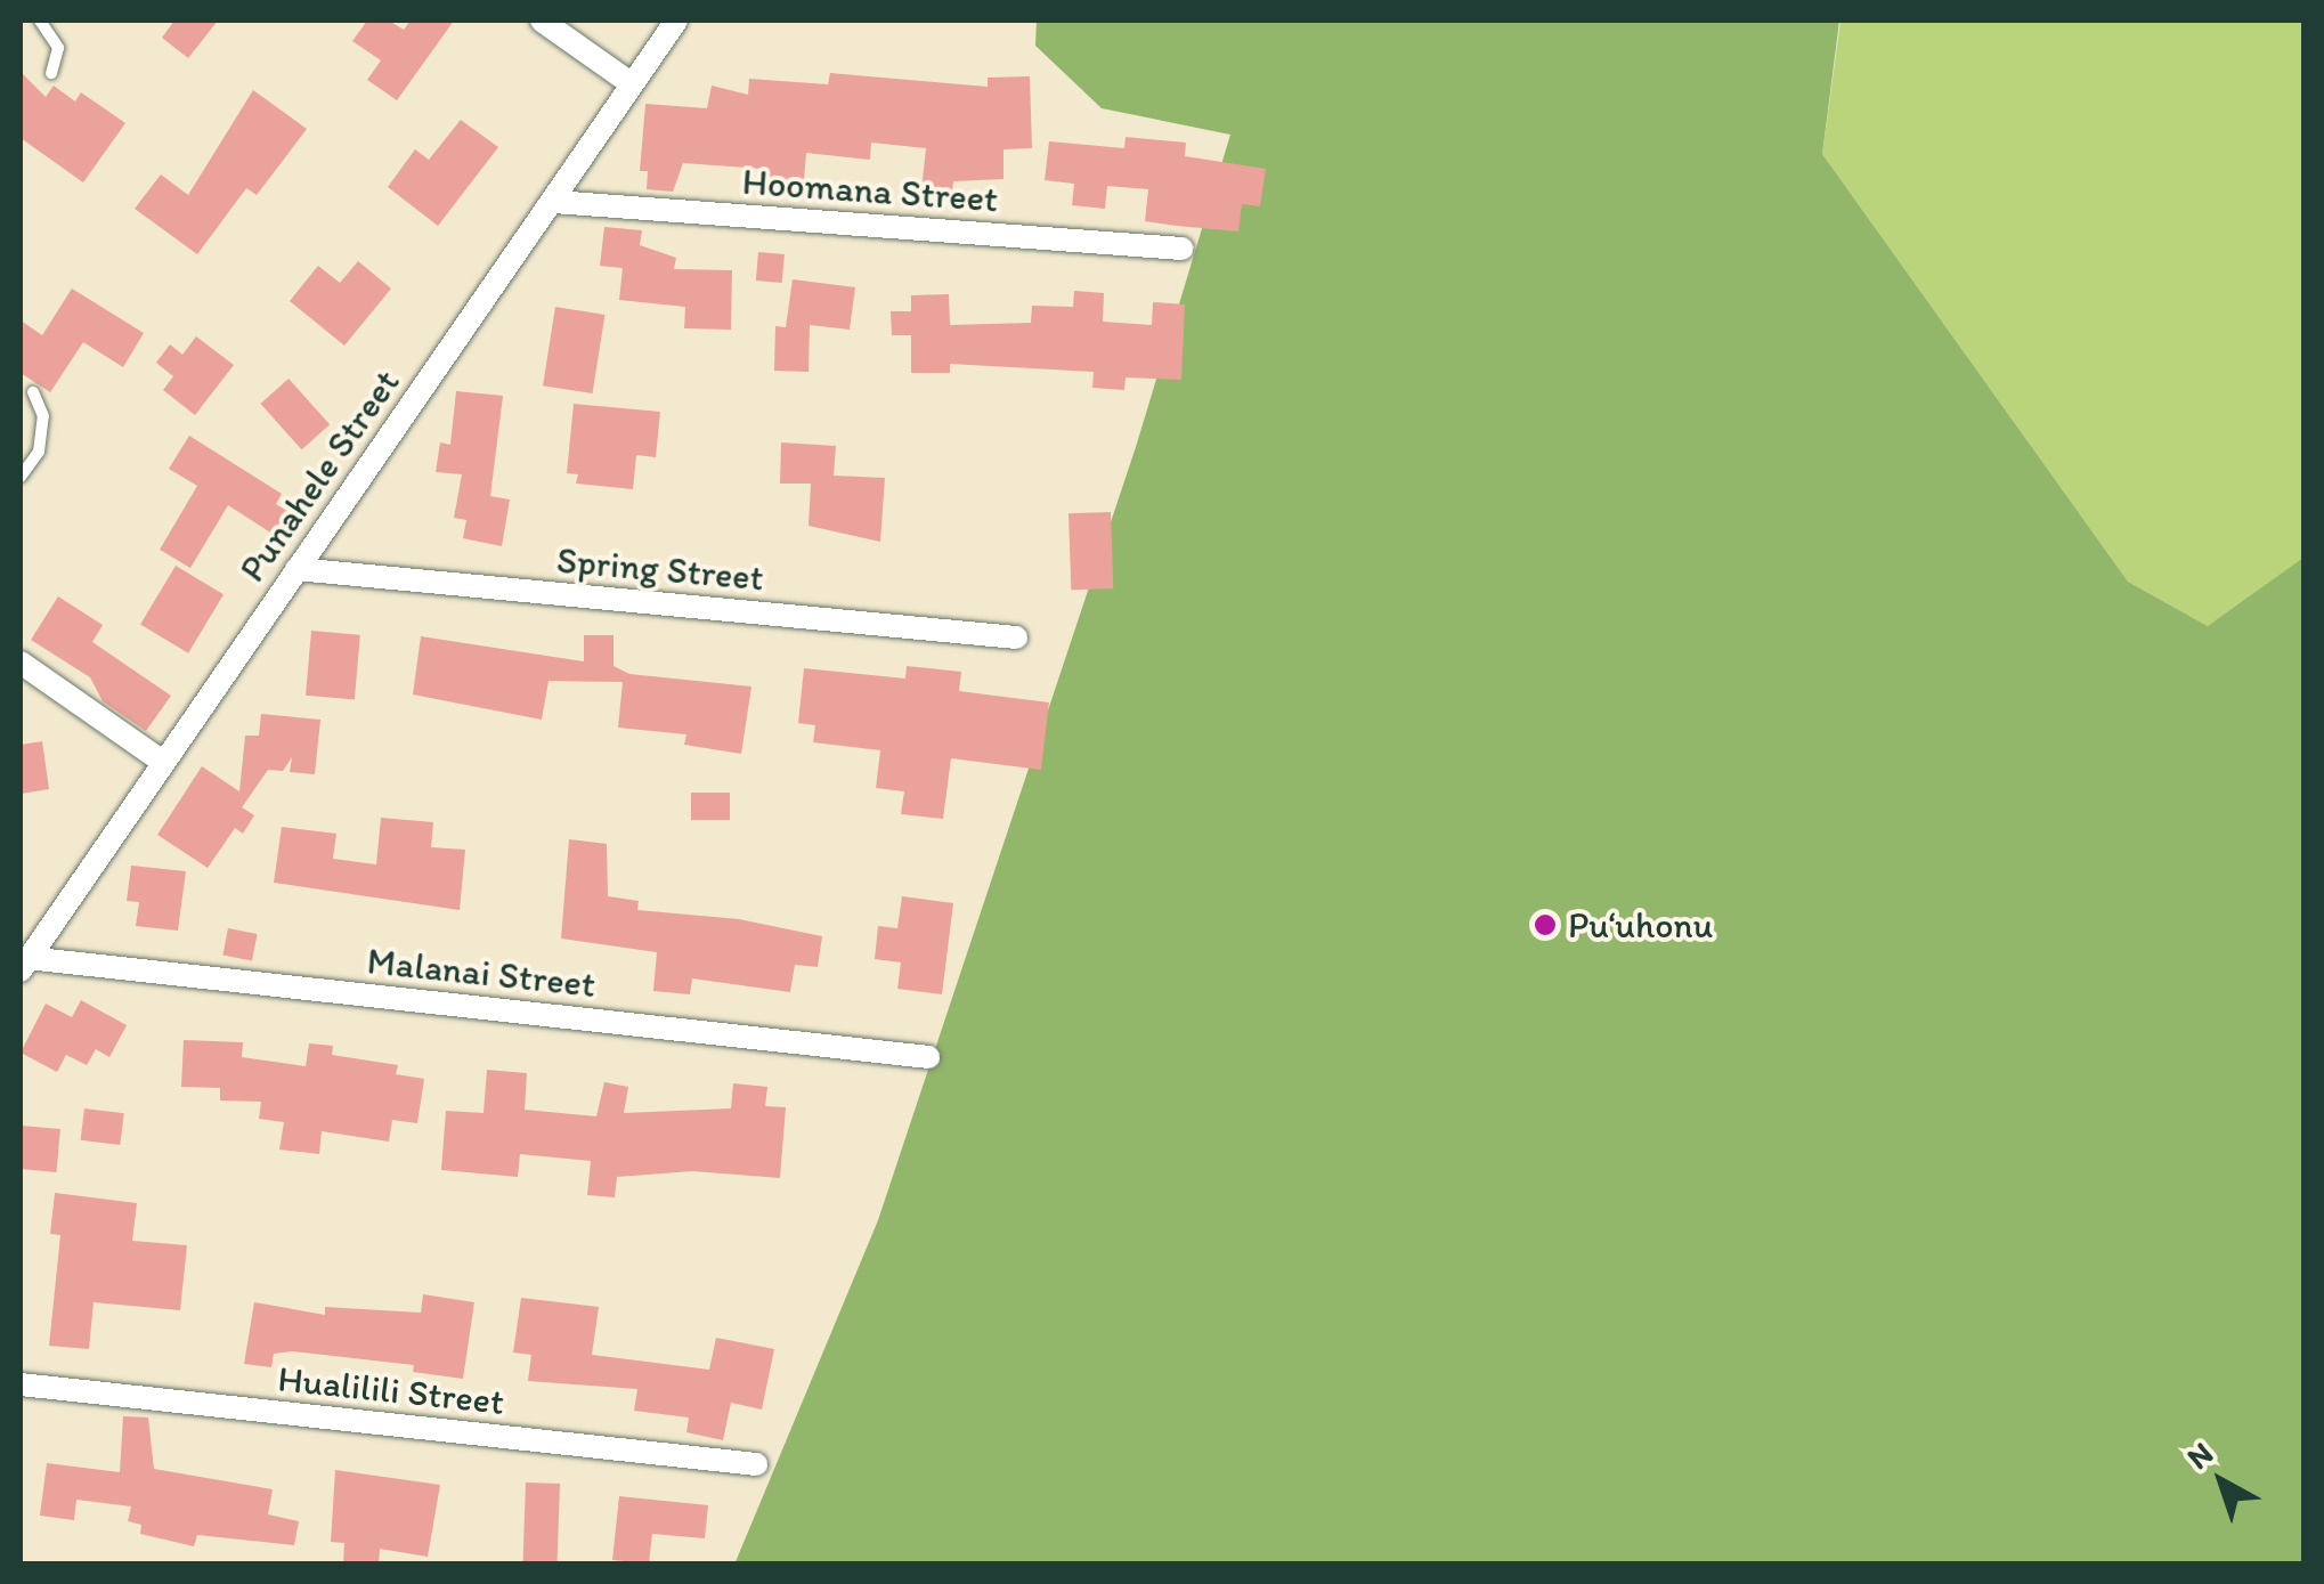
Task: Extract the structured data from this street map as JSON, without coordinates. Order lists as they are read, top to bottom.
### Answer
{
  "streets": {
    "street": [
      "Hoomana Street",
      "Punahele Street",
      "Spring Street",
      "Malanai Street",
      "Hualilili Street"
    ]
  },
  "crossings": [
    ["Hoomana Street", "Punahele Street"],
    ["Punahele Street", "Spring Street"],
    ["Punahele Street", "Malanai Street"]
  ],
  "places": ["Puʻuhonu"],
  "north": "top left"
}
